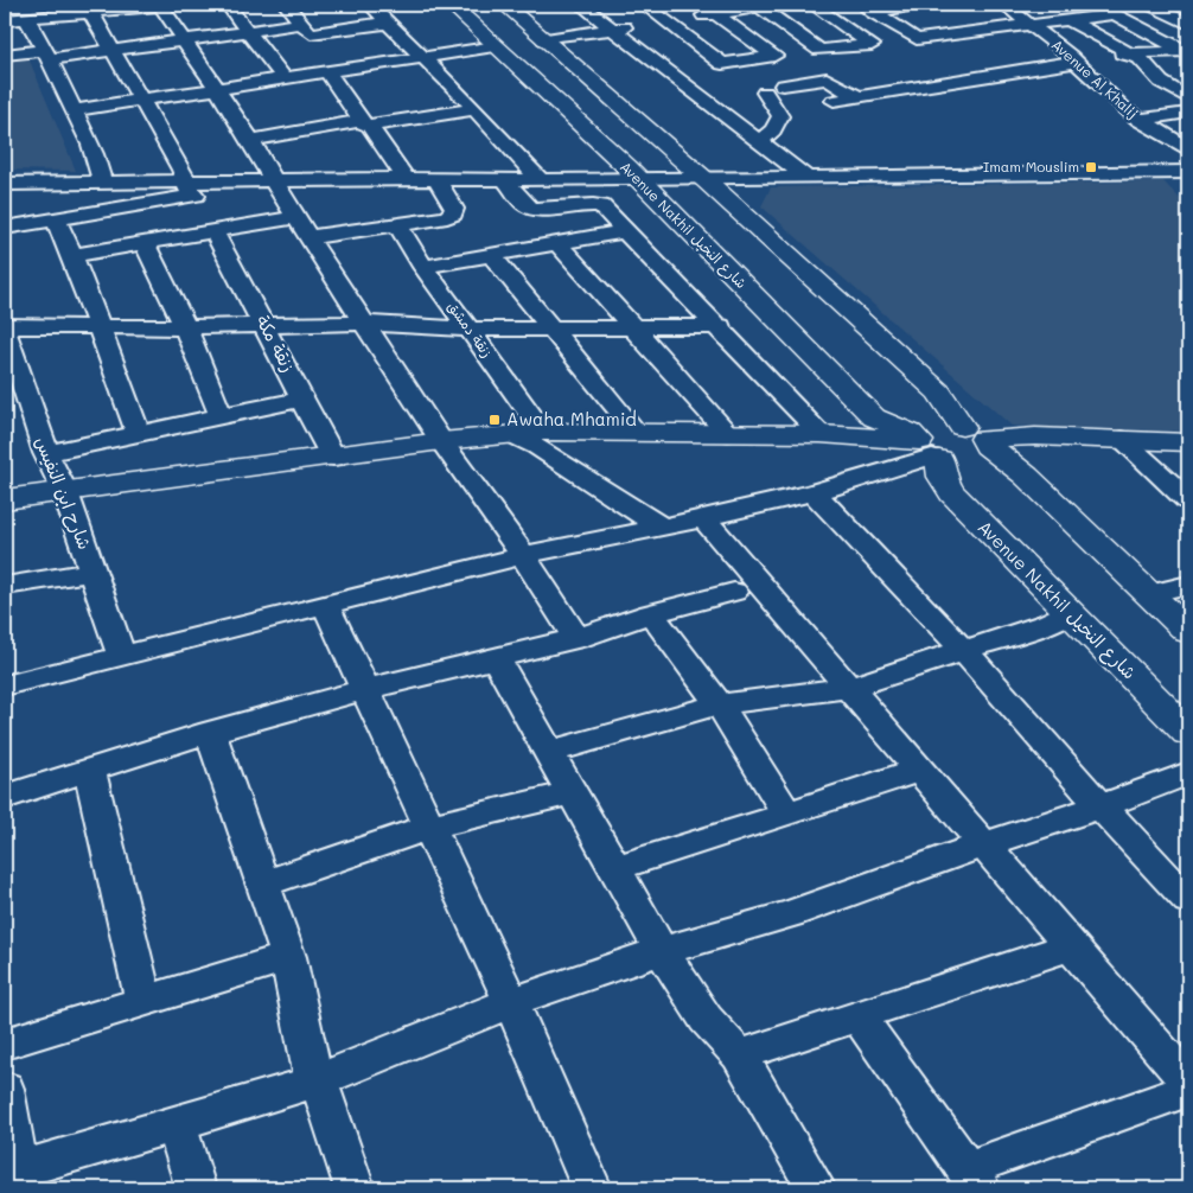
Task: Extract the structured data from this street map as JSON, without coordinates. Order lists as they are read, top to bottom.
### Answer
{
  "streets": {
    "street": [
      "Avenue Al Khalij",
      "Avenue Nakhil شارع النخيل",
      "زنقة دمشق",
      "زنقة مكة",
      "شارح ابن النفيس"
    ]
  },
  "places": {
    "transit": ["Imam Mouslim", "Awaha Mhamid"]
  }
}
